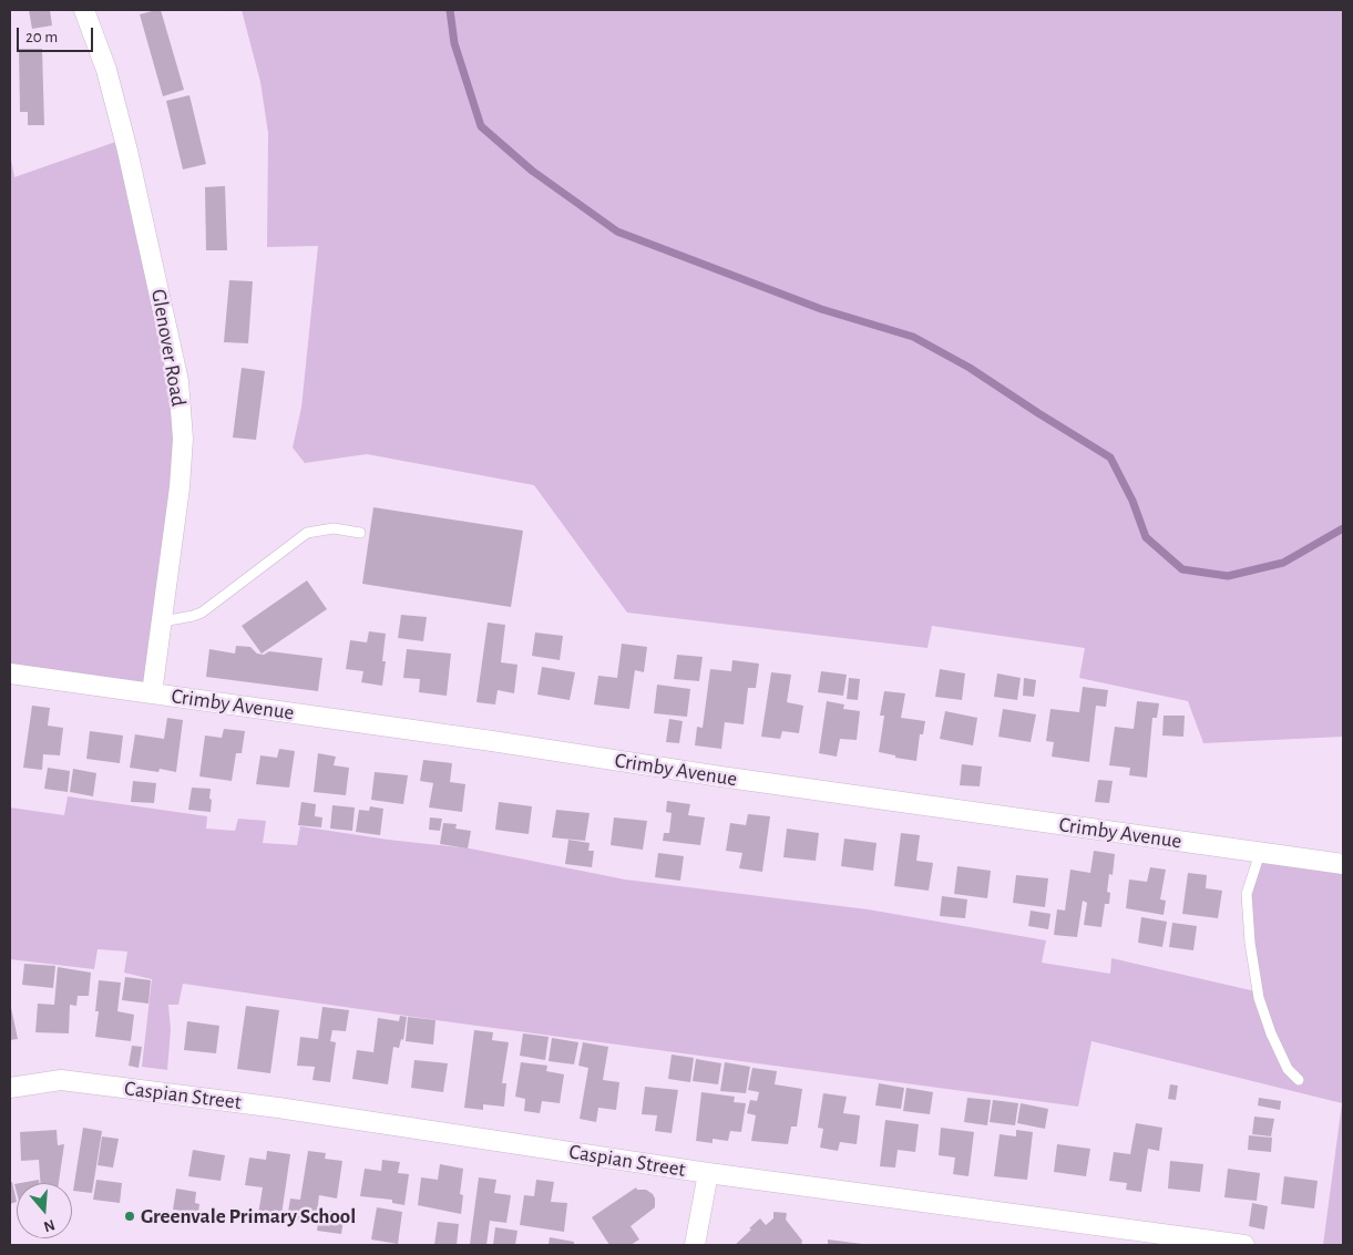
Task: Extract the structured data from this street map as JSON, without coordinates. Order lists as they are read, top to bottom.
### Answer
{
  "streets": {
    "street": ["Glenover Road", "Crimby Avenue", "Caspian Street"]
  },
  "crossings": [
    ["Glenover Road", "Crimby Avenue"]
  ],
  "places": ["Greenvale Primary School"],
  "scale_bar": "20 m",
  "north": "bottom"
}
